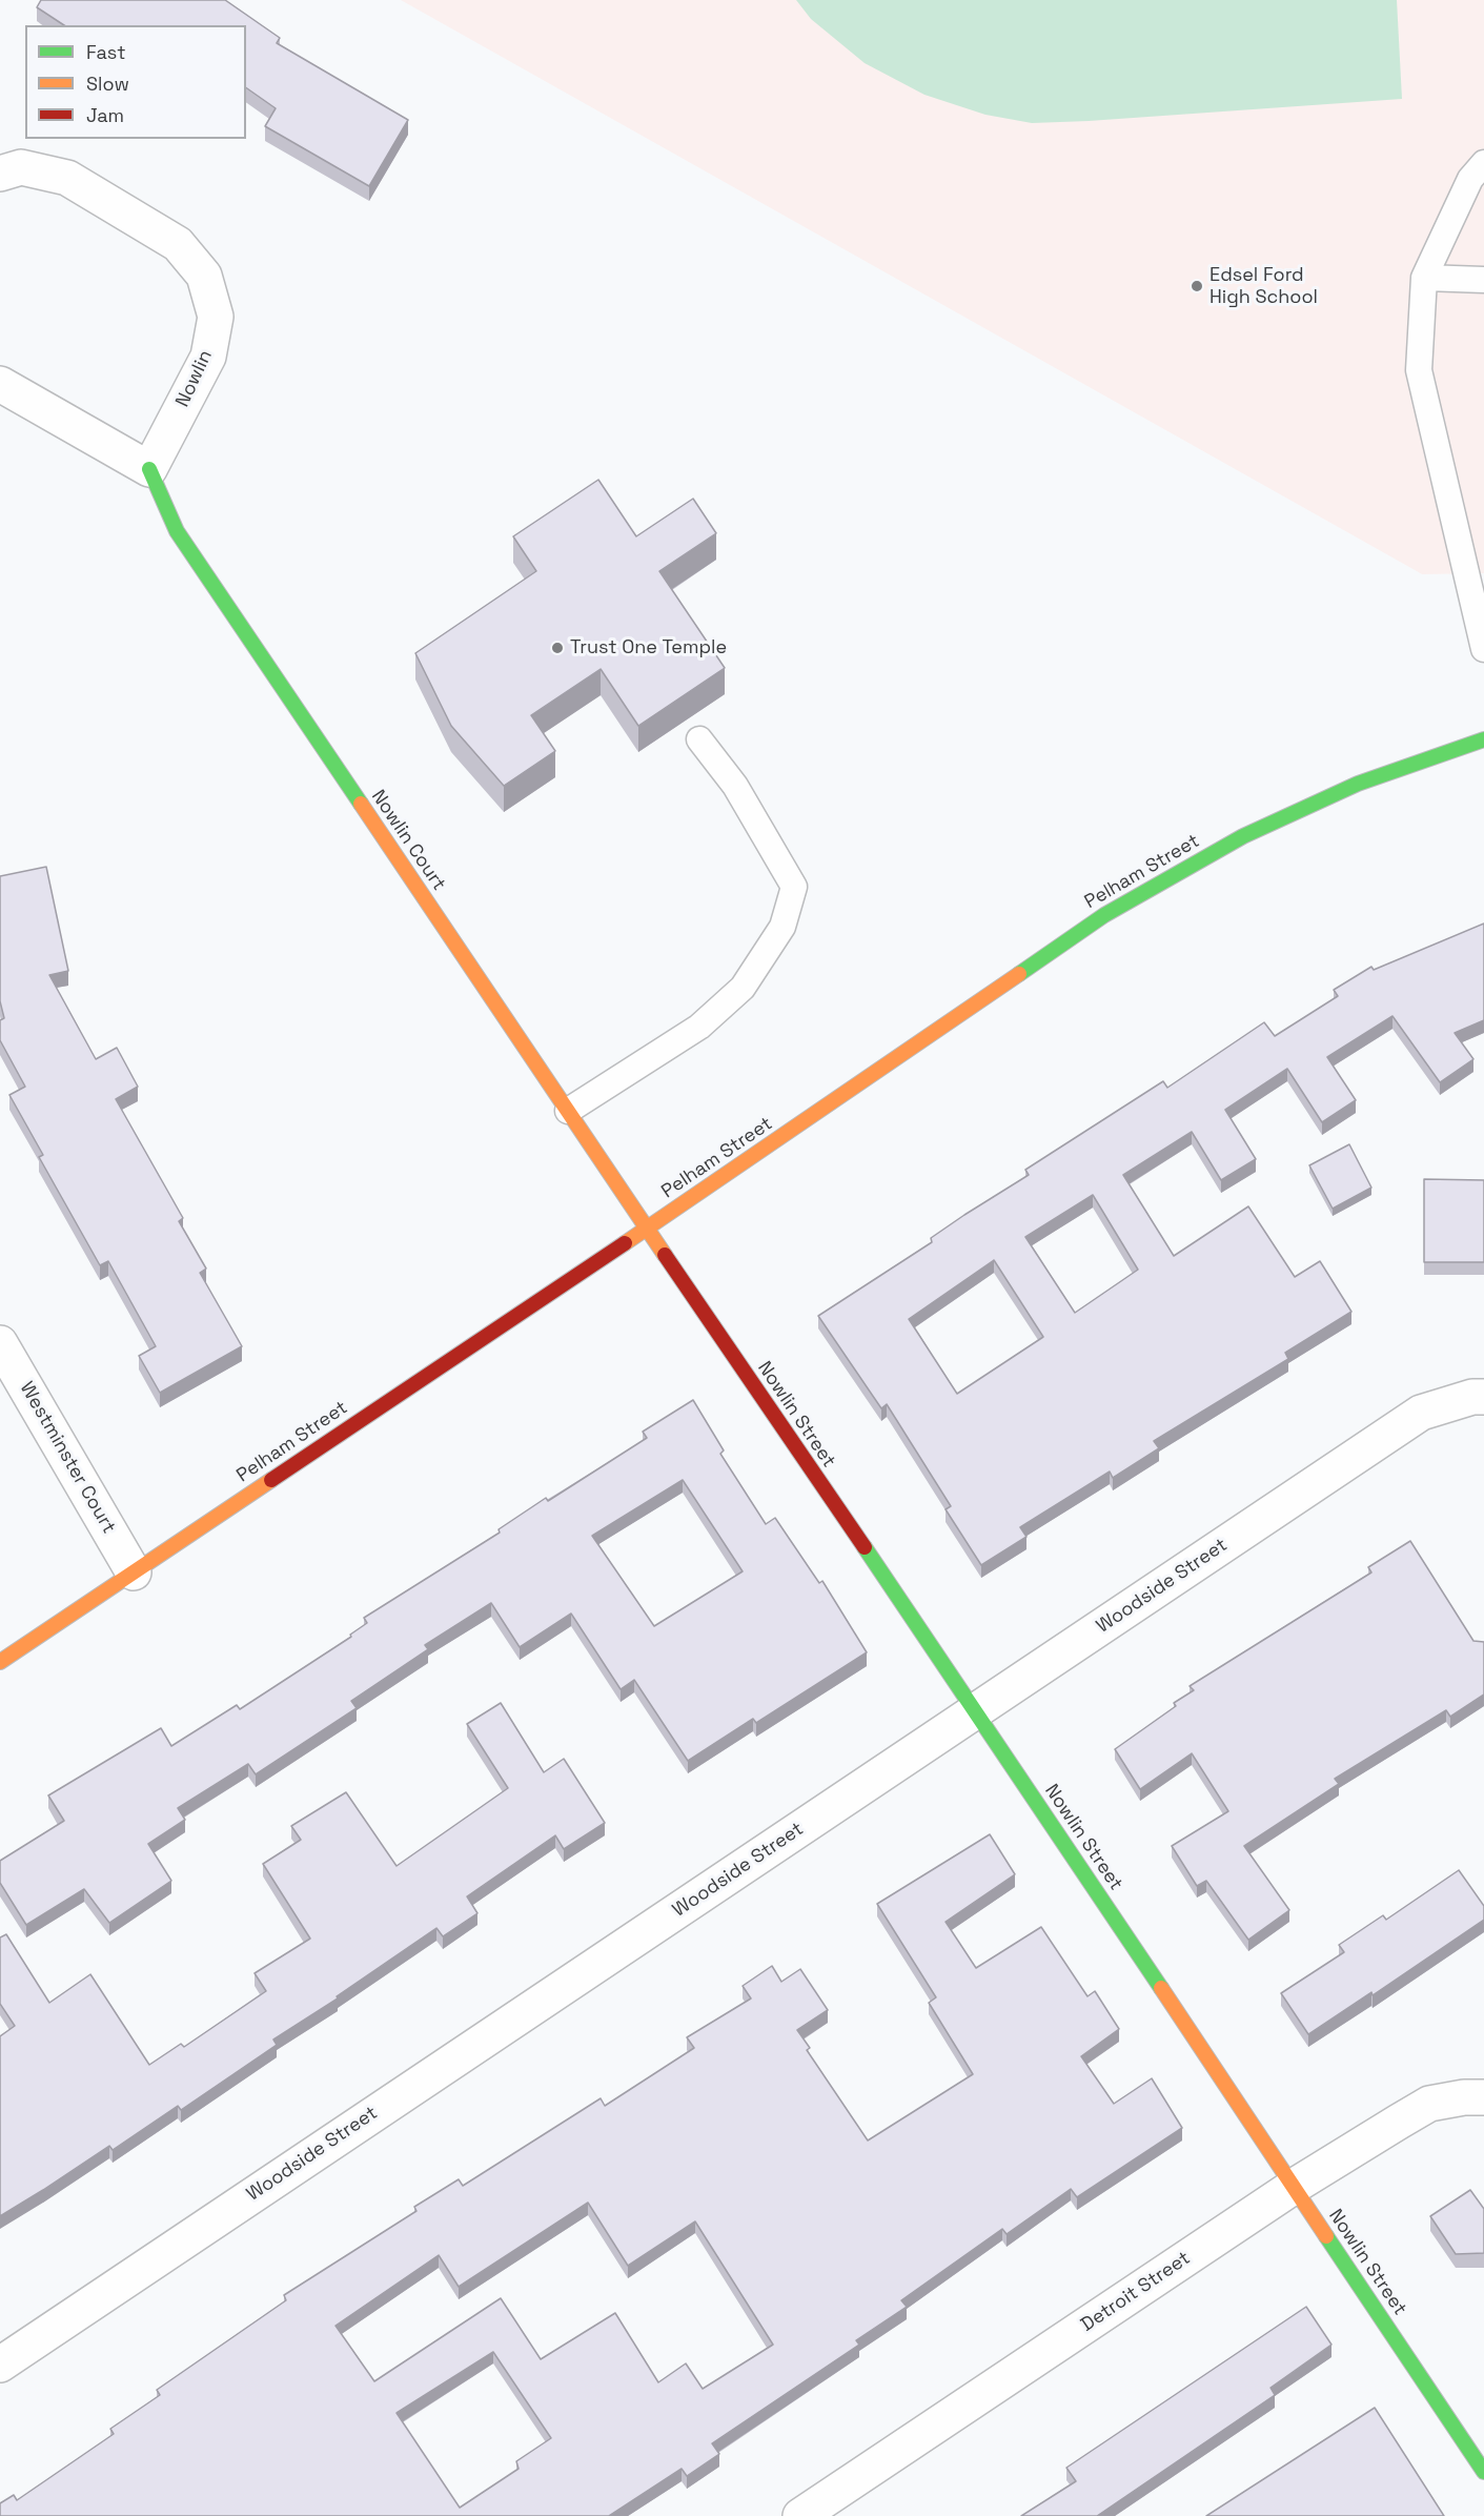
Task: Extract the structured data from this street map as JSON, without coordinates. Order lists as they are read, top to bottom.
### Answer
{
  "streets": {
    "street": [
      "Nowlin",
      "Nowlin Court",
      "Pelham Street",
      "Nowlin Street",
      "Westminster Court",
      "Woodside Street",
      "Detroit Street"
    ]
  },
  "crossings": [
    ["Nowlin", "Nowlin Court"],
    ["Nowlin Court", "Pelham Street"],
    ["Nowlin Court", "Nowlin Street"],
    ["Pelham Street", "Nowlin Street"],
    ["Pelham Street", "Westminster Court"],
    ["Nowlin Street", "Woodside Street"],
    ["Nowlin Street", "Detroit Street"]
  ],
  "places": ["Edsel Ford High School", "Trust One Temple"],
  "legend": ["Fast", "Slow", "Jam"]
}
